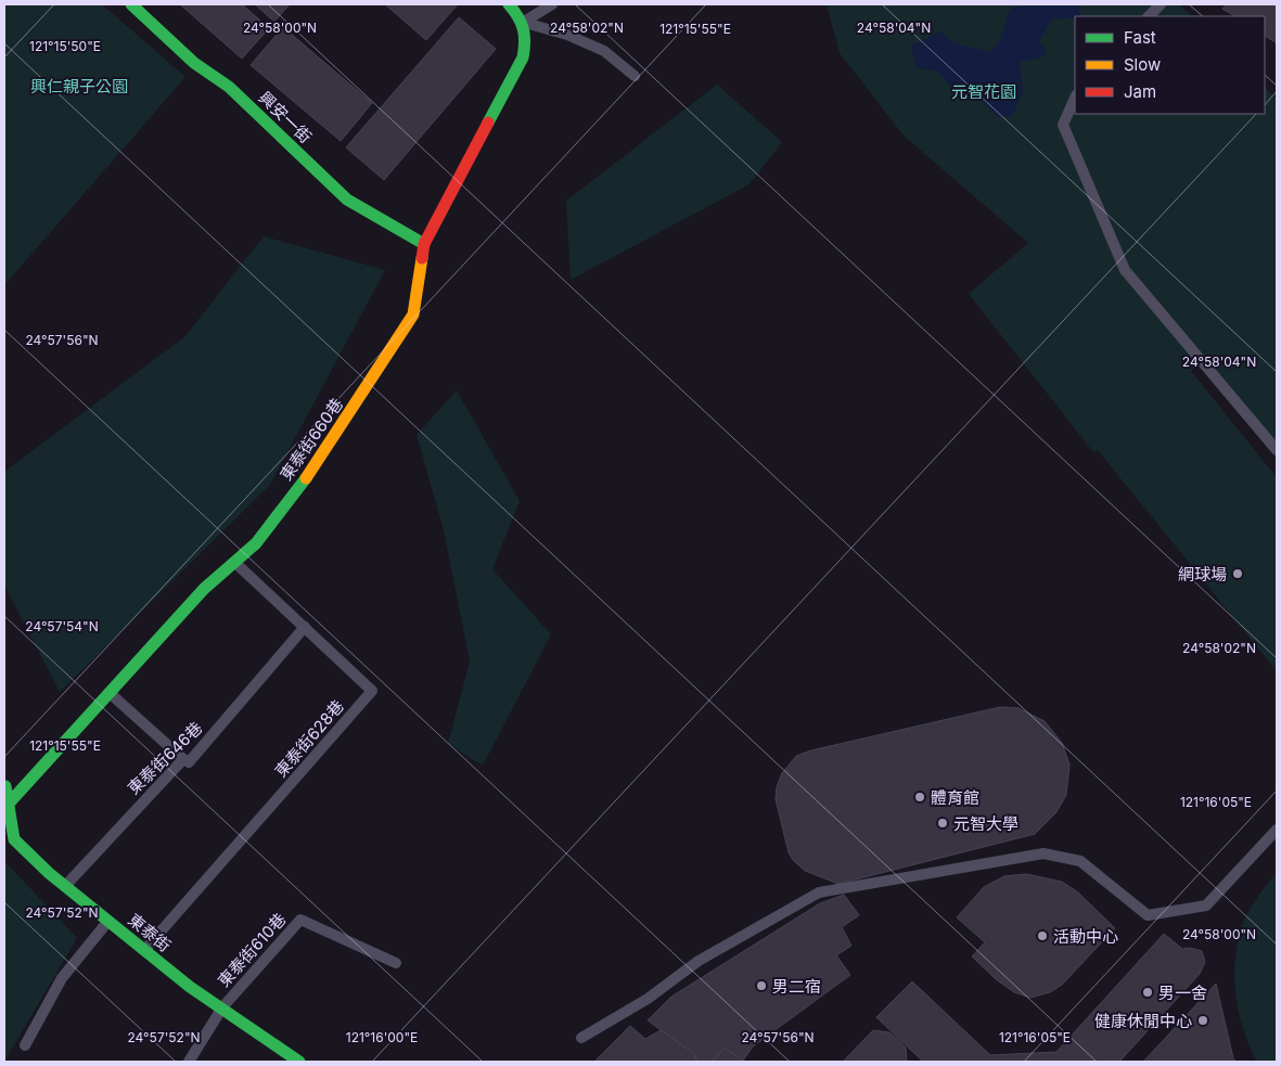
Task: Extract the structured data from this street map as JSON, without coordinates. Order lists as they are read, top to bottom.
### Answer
{
  "streets": {
    "street": ["興安一街", "東泰街660巷", "東泰街"],
    "lane": ["東泰街628巷", "東泰街646巷", "東泰街610巷"]
  },
  "crossings": [
    ["興安一街", "東泰街660巷"],
    ["東泰街660巷", "東泰街628巷"],
    ["東泰街660巷", "東泰街"],
    ["東泰街628巷", "東泰街646巷"],
    ["東泰街628巷", "東泰街"],
    ["東泰街646巷", "東泰街"],
    ["東泰街", "東泰街610巷"]
  ],
  "parks": ["興仁親子公園", "元智花園"],
  "places": [
    "網球場",
    "體育館",
    "元智大學",
    "活動中心",
    "男二宿",
    "男一舍",
    "健康休閒中心"
  ],
  "legend": ["Fast", "Slow", "Jam"],
  "coordinates": [
    "24°58'00\"N",
    "24°58'02\"N",
    "24°58'04\"N",
    "121°15'55\"E",
    "121°15'50\"E",
    "24°57'56\"N",
    "24°57'54\"N",
    "121°16'05\"E",
    "24°57'52\"N",
    "121°16'00\"E"
  ]
}
